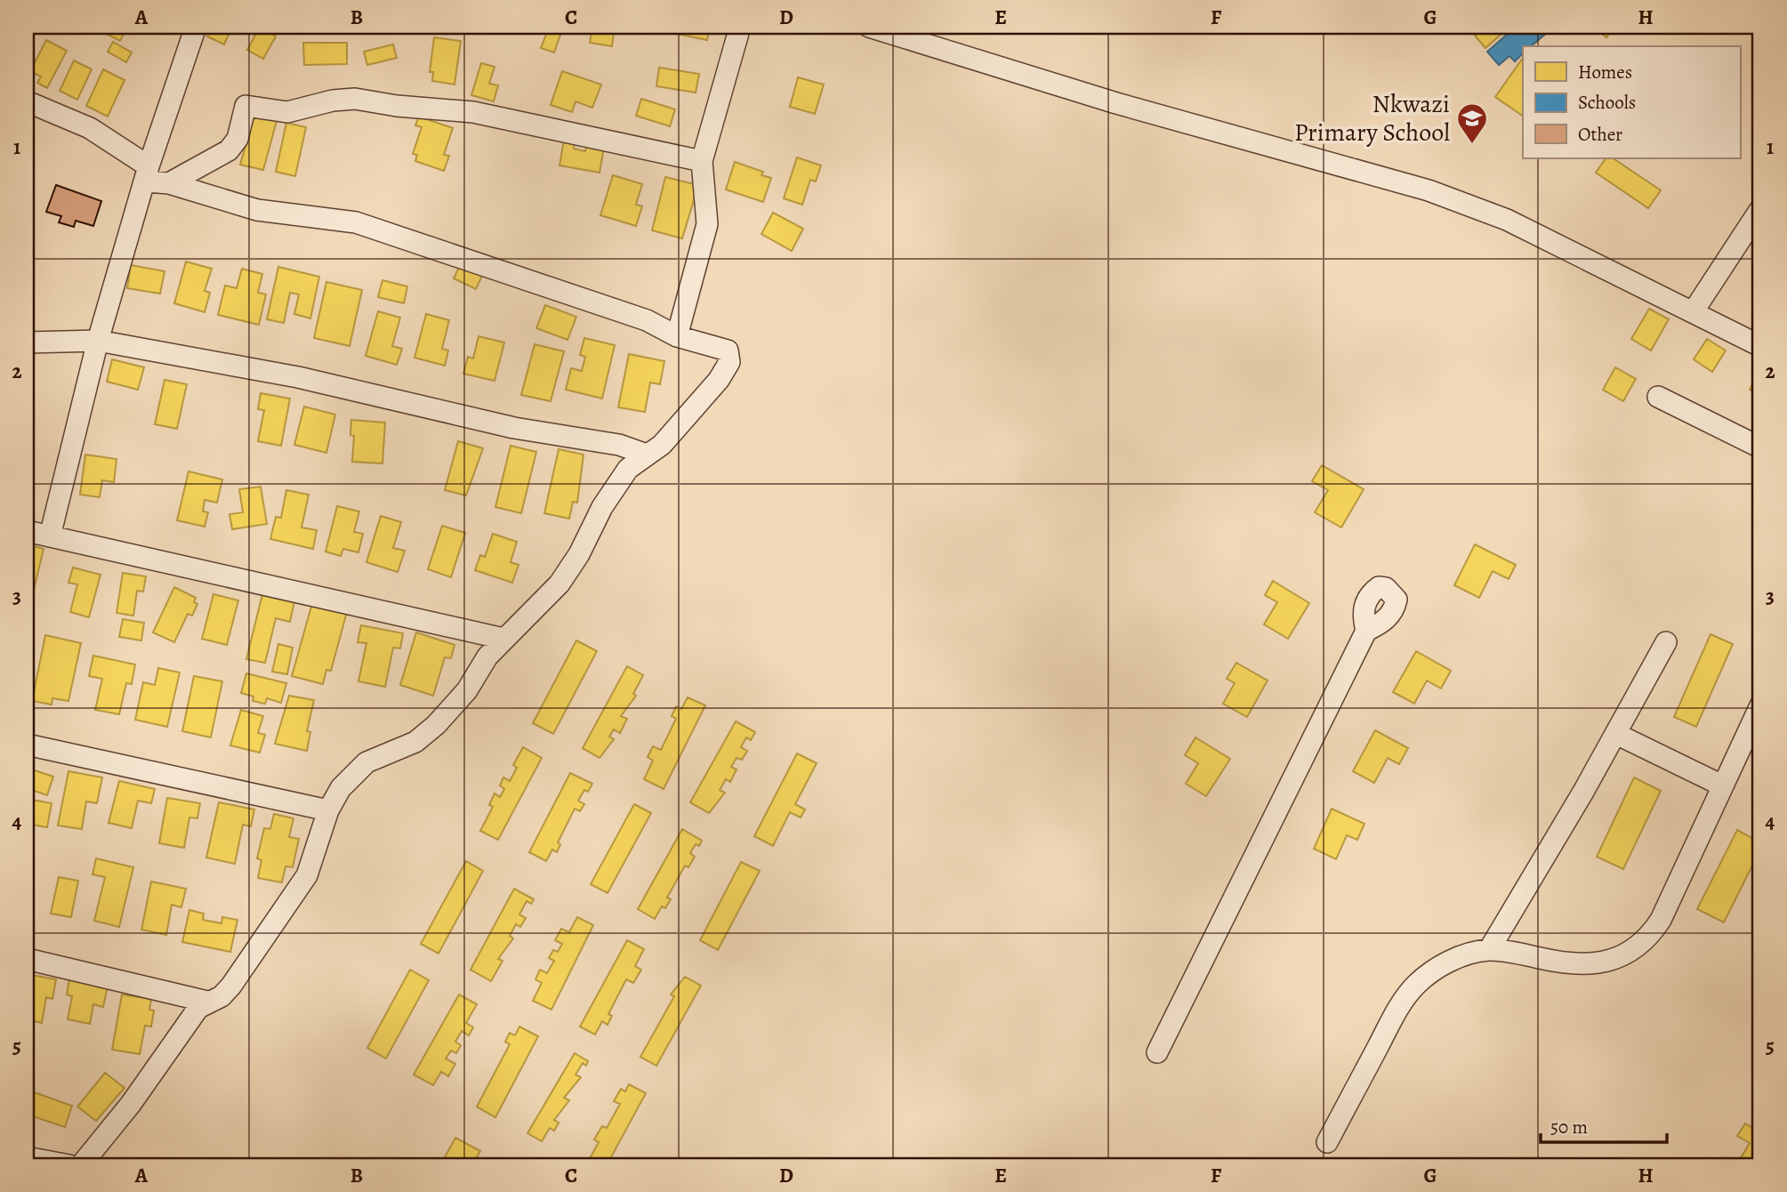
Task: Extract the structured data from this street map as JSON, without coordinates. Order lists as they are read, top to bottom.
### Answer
{
  "places": {
    "school or university": ["Nkwazi Primary School"]
  },
  "legend": ["Homes", "Schools", "Other"],
  "scale_bar": "50 m",
  "grid": {
    "columns": [
      "A",
      "B",
      "C",
      "D",
      "E",
      "F",
      "G",
      "H"
    ],
    "rows": [
      "1",
      "2",
      "3",
      "4",
      "5"
    ]
  }
}
